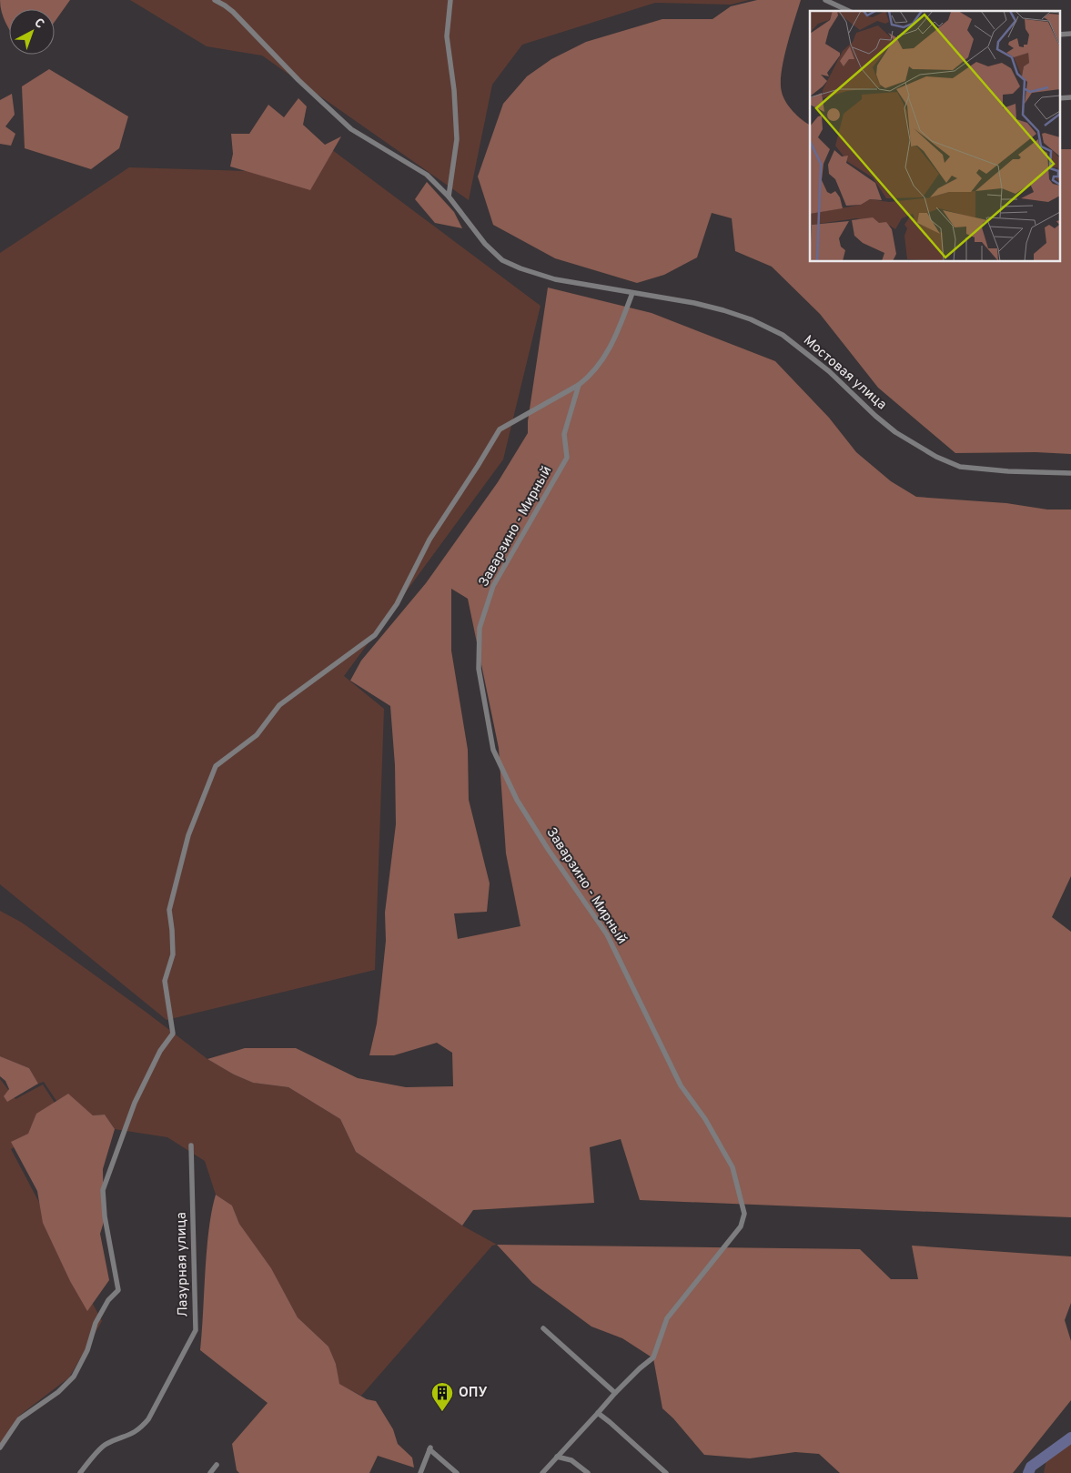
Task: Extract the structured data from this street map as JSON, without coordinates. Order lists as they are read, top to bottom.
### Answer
{
  "streets": {
    "street": ["Мостовая улица", "Заварзино - Мирный", "Лазурная улица"]
  },
  "places": {
    "building": ["ОПУ"]
  },
  "north": "top right"
}
